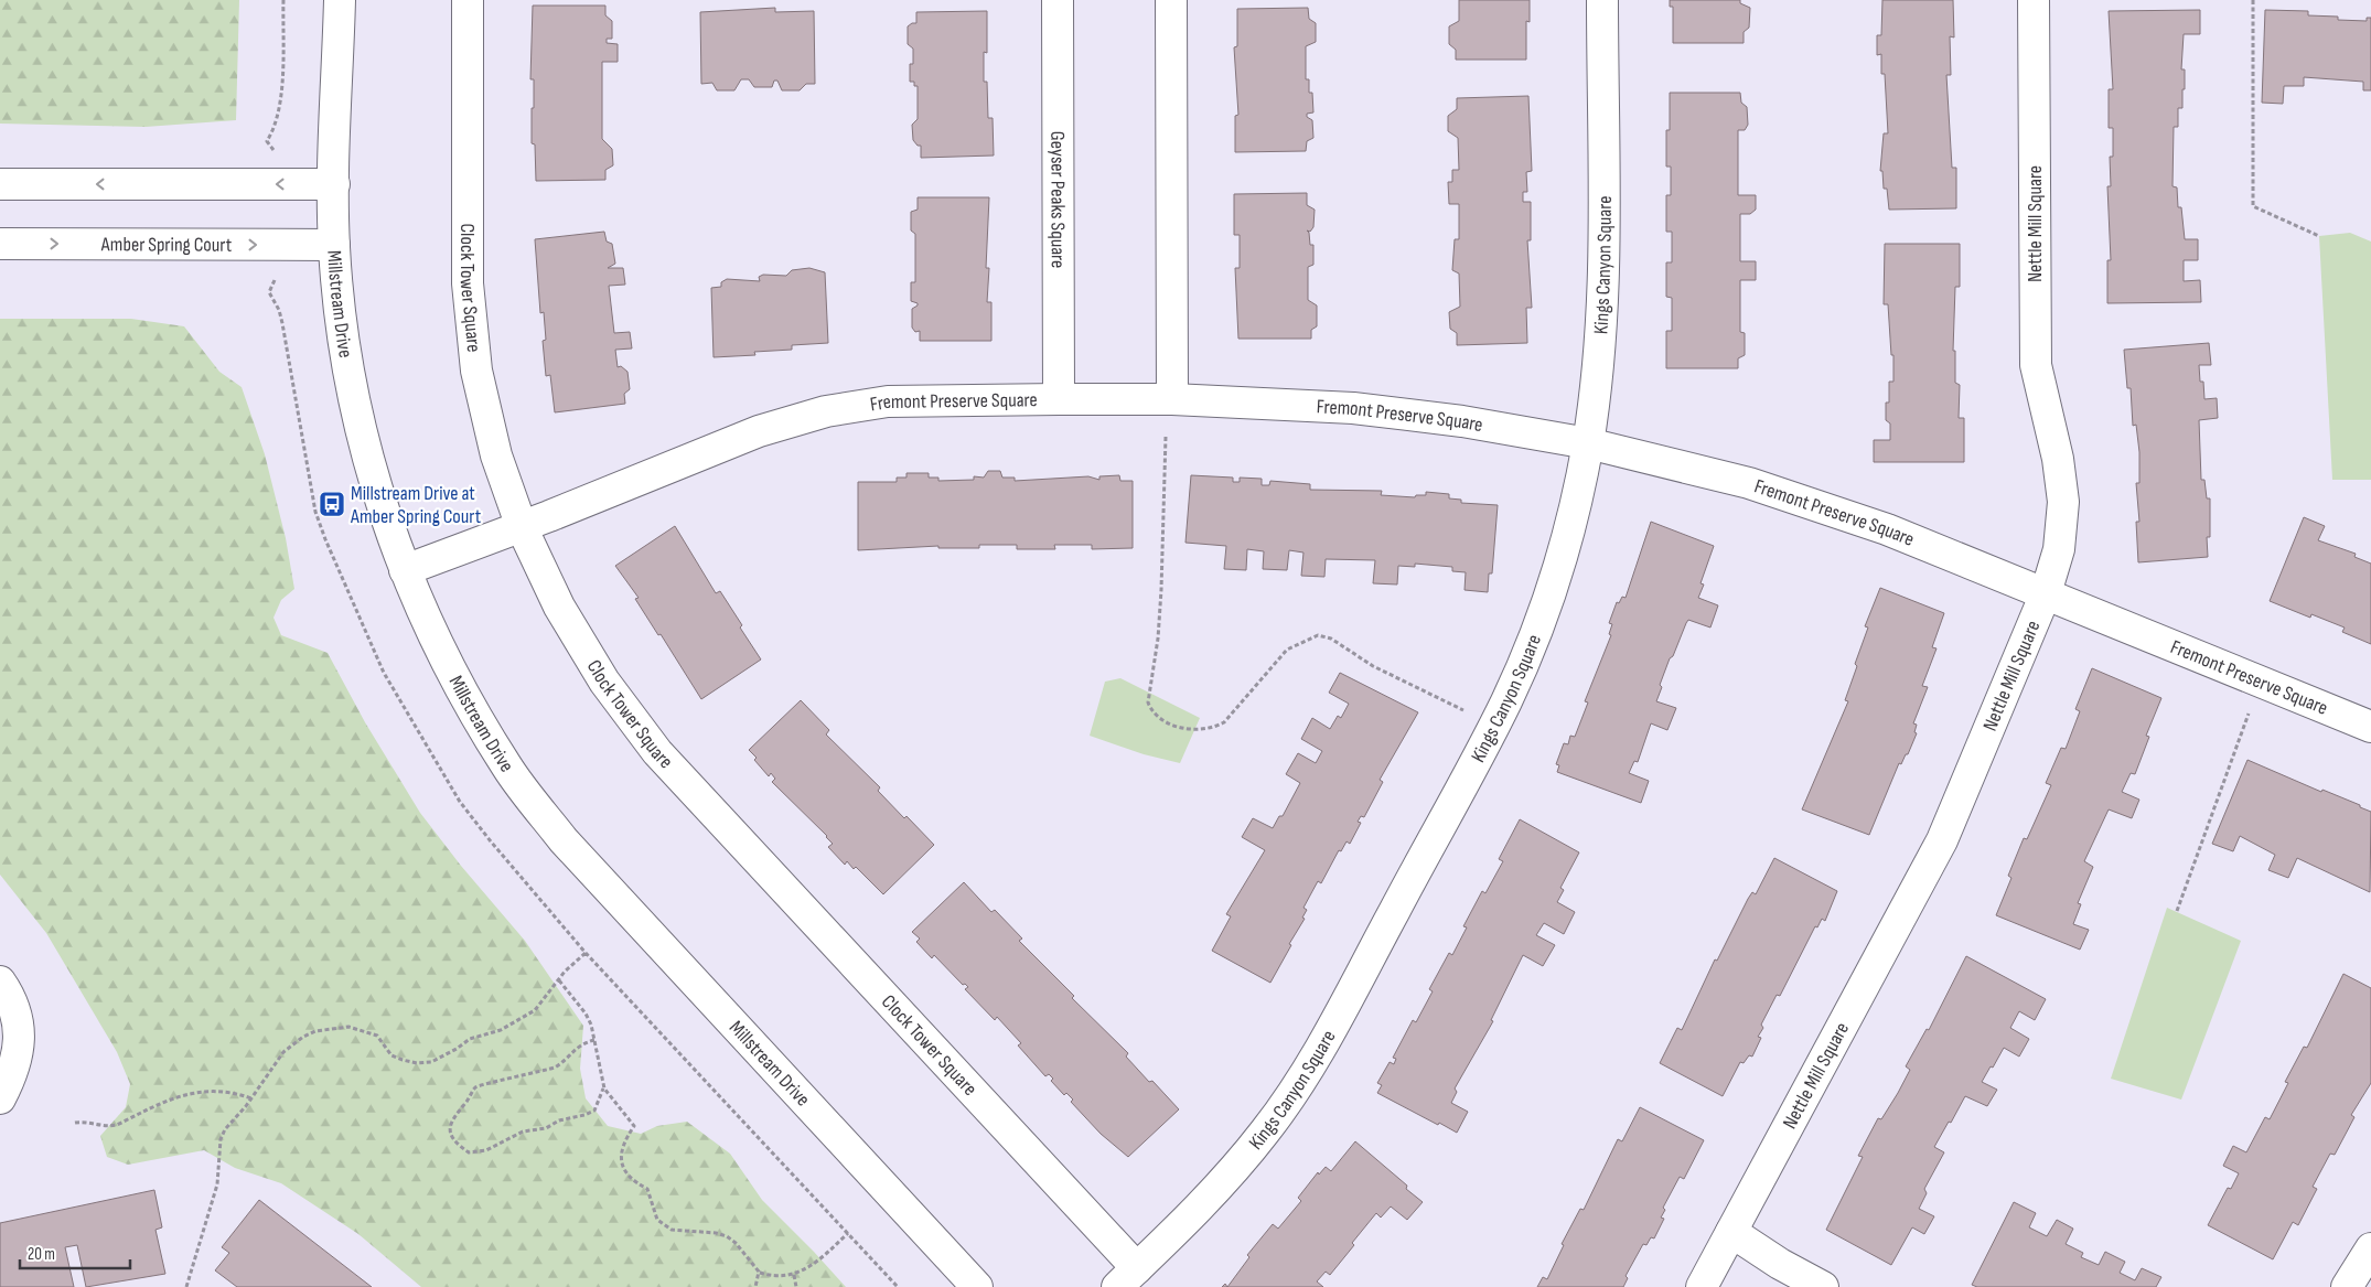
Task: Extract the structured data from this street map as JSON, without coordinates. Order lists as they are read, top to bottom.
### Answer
{
  "streets": {
    "street": [
      "Geyser Peaks Square",
      "Nettle Mill Square",
      "Amber Spring Court",
      "Kings Canyon Square",
      "Clock Tower Square",
      "Millstream Drive",
      "Fremont Preserve Square"
    ]
  },
  "crossings": [
    ["Geyser Peaks Square", "Fremont Preserve Square"],
    ["Nettle Mill Square", "Fremont Preserve Square"],
    ["Amber Spring Court", "Millstream Drive"],
    ["Kings Canyon Square", "Clock Tower Square"],
    ["Kings Canyon Square", "Fremont Preserve Square"],
    ["Clock Tower Square", "Fremont Preserve Square"],
    ["Millstream Drive", "Fremont Preserve Square"]
  ],
  "places": {
    "bus stop": ["Millstream Drive at Amber Spring Court"]
  },
  "scale_bar": "20 m"
}
